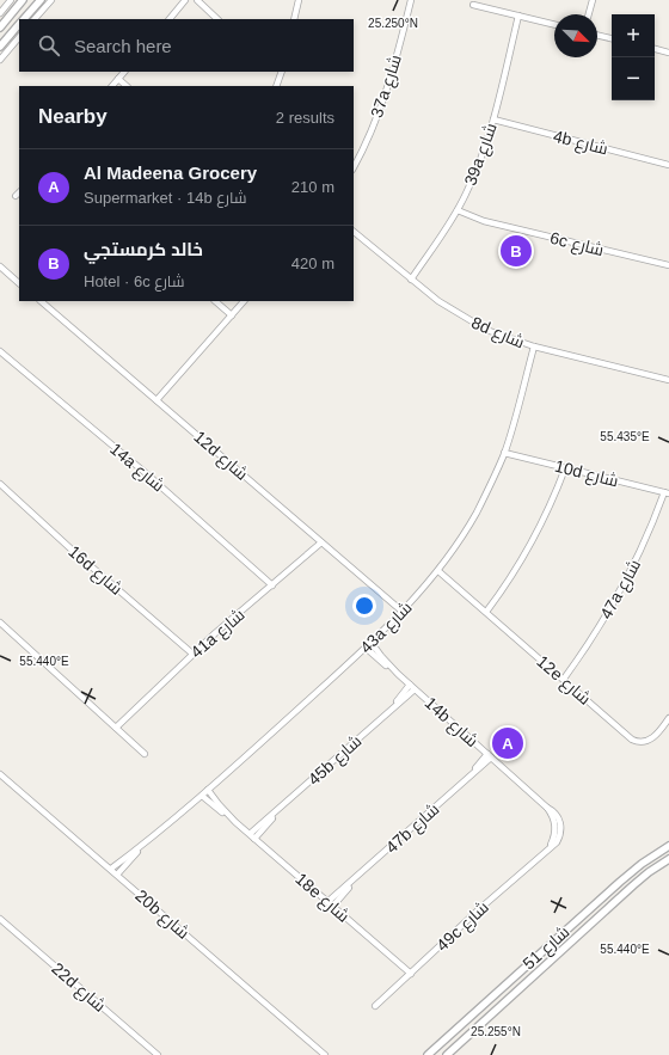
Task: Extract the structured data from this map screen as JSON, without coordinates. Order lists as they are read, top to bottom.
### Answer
{
  "streets": {
    "street": [
      "37a شارع",
      "4b شارع",
      "39a شارع",
      "6c شارع",
      "8d شارع",
      "12d شارع",
      "14a شارع",
      "10d شارع",
      "16d شارع",
      "47a شارع",
      "43a شارع",
      "41a شارع",
      "12e شارع",
      "14b شارع",
      "45b شارع",
      "47b شارع",
      "18e شارع",
      "20b شارع",
      "49c شارع",
      "شارع 51",
      "22d شارع"
    ]
  },
  "crossings": [
    ["4b شارع", "39a شارع"],
    ["39a شارع", "6c شارع"],
    ["39a شارع", "8d شارع"],
    ["8d شارع", "43a شارع"],
    ["12d شارع", "43a شارع"],
    ["12d شارع", "41a شارع"],
    ["14a شارع", "41a شارع"],
    ["10d شارع", "47a شارع"],
    ["10d شارع", "43a شارع"],
    ["16d شارع", "41a شارع"],
    ["47a شارع", "12e شارع"],
    ["43a شارع", "12e شارع"],
    ["43a شارع", "14b شارع"],
    ["43a شارع", "18e شارع"],
    ["43a شارع", "20b شارع"],
    ["14b شارع", "45b شارع"],
    ["14b شارع", "47b شارع"],
    ["14b شارع", "49c شارع"],
    ["45b شارع", "18e شارع"],
    ["47b شارع", "18e شارع"],
    ["18e شارع", "49c شارع"]
  ],
  "north": "bottom right",
  "page": {
    "map_buttons": ["+", "−"],
    "search": "Search here",
    "heading": ["Nearby", "2 results"],
    "list": [
      {
        "mark": "A",
        "name": "Al Madeena Grocery",
        "note": "Supermarket · 14b شارع",
        "value": "210 m"
      },
      {
        "mark": "B",
        "name": "خالد كرمستجي",
        "note": "Hotel · 6c شارع",
        "value": "420 m"
      }
    ],
    "pins": ["B", "A"]
  },
  "coordinates": [
    "25.250°N",
    "55.435°E",
    "55.440°E",
    "25.255°N"
  ]
}
